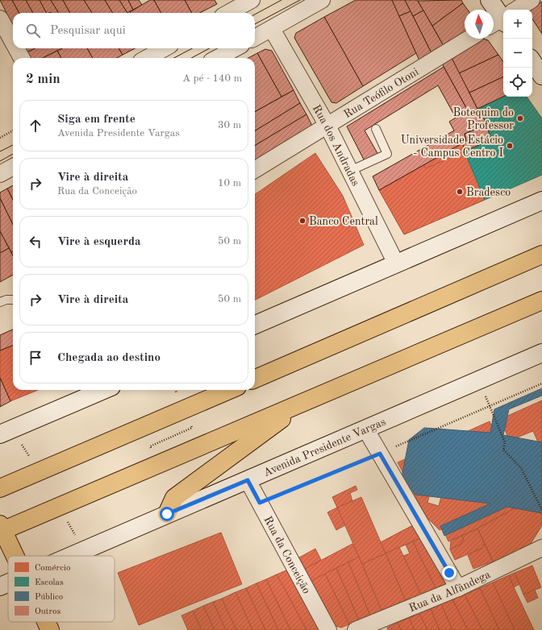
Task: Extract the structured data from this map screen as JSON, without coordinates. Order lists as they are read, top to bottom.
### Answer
{
  "streets": {
    "main road": ["Avenida Presidente Vargas"],
    "street": [
      "Rua Teófilo Otoni",
      "Rua dos Andradas",
      "Rua da Conceição",
      "Rua da Alfândega"
    ]
  },
  "crossings": [
    ["Rua Teófilo Otoni", "Rua dos Andradas"],
    ["Avenida Presidente Vargas", "Rua da Conceição"]
  ],
  "places": [
    "Botequim do Professor",
    "Universidade Estácio - Campus Centro I",
    "Bradesco",
    "Banco Central"
  ],
  "legend": [
    "Comércio",
    "Escolas",
    "Público",
    "Outros"
  ],
  "north": "top",
  "page": {
    "map_buttons": ["+", "−"],
    "search": "Pesquisar aqui",
    "heading": ["2 min", "A pé · 140 m"],
    "list": [
      ["Siga em frente", "Avenida Presidente Vargas", "30 m"],
      ["Vire à direita", "Rua da Conceição", "10 m"],
      ["Vire à esquerda", "50 m"],
      ["Vire à direita", "50 m"],
      "Chegada ao destino"
    ]
  }
}
